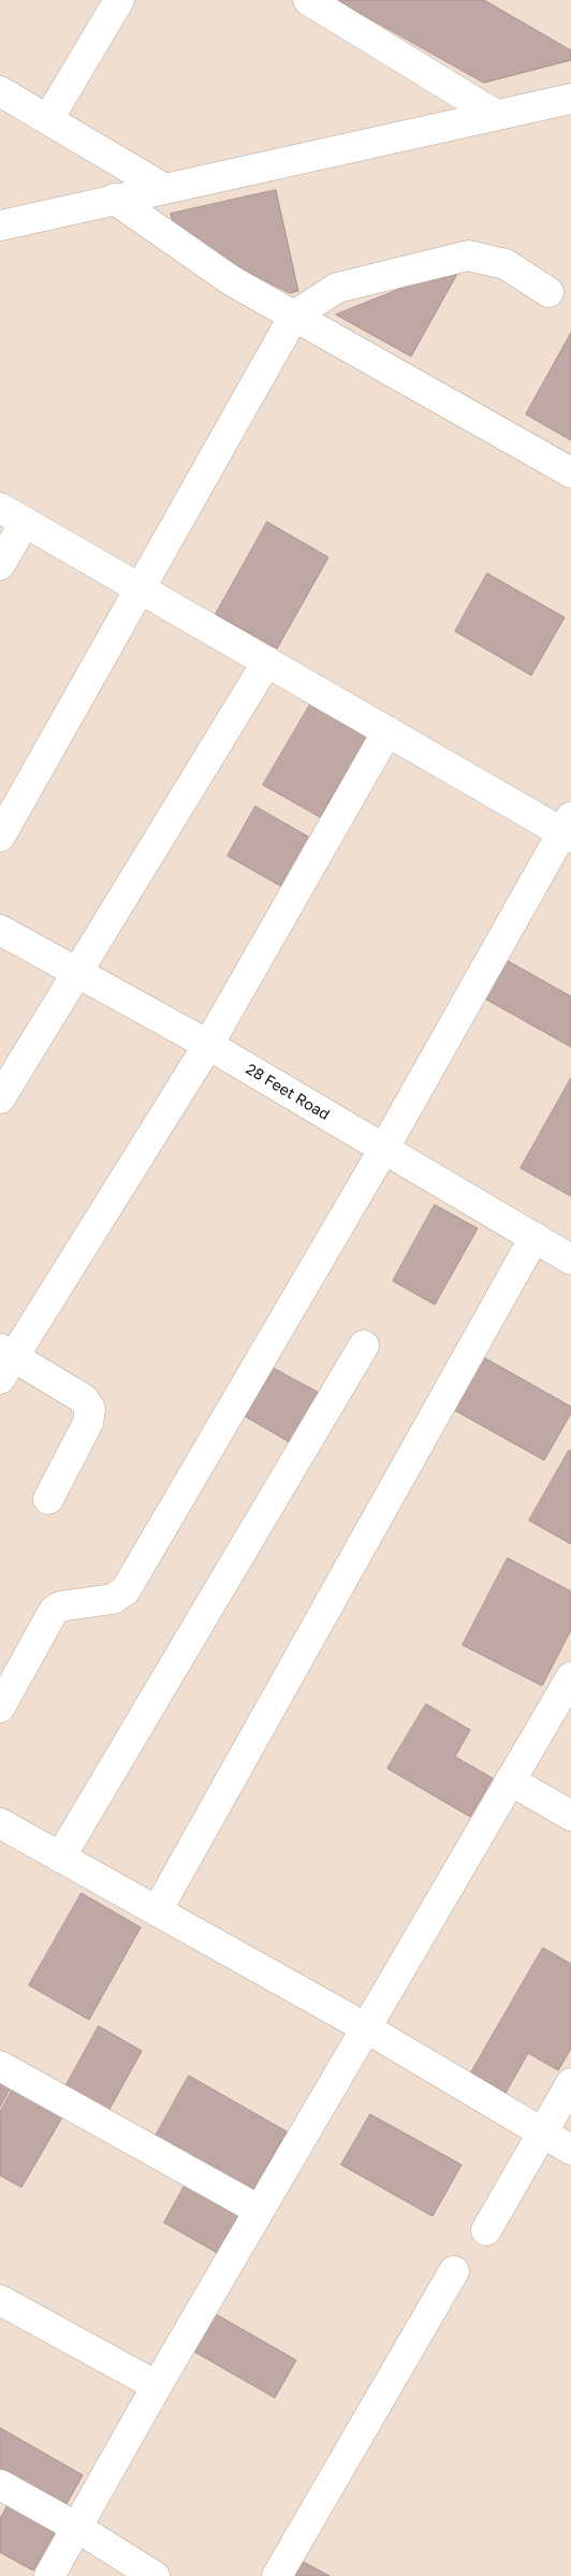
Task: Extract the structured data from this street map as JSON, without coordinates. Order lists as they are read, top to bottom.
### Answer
{
  "streets": {
    "street": ["28 Feet Road"]
  }
}
